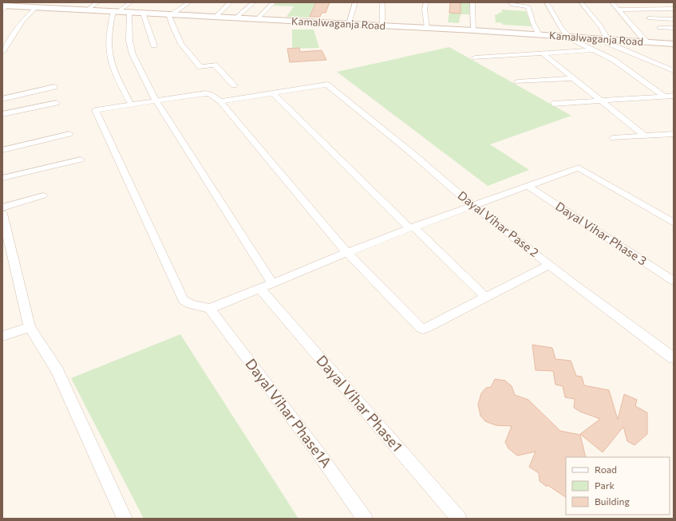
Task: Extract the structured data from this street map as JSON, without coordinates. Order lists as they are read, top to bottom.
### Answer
{
  "streets": {
    "main road": ["Kamalwaganja Road"],
    "street": [
      "Dayal Vihar Pase 2",
      "Dayal Vihar Phase 3",
      "Dayal Vihar Phase1",
      "Dayal Vihar Phase1A"
    ]
  },
  "legend": ["Road", "Park", "Building"]
}
